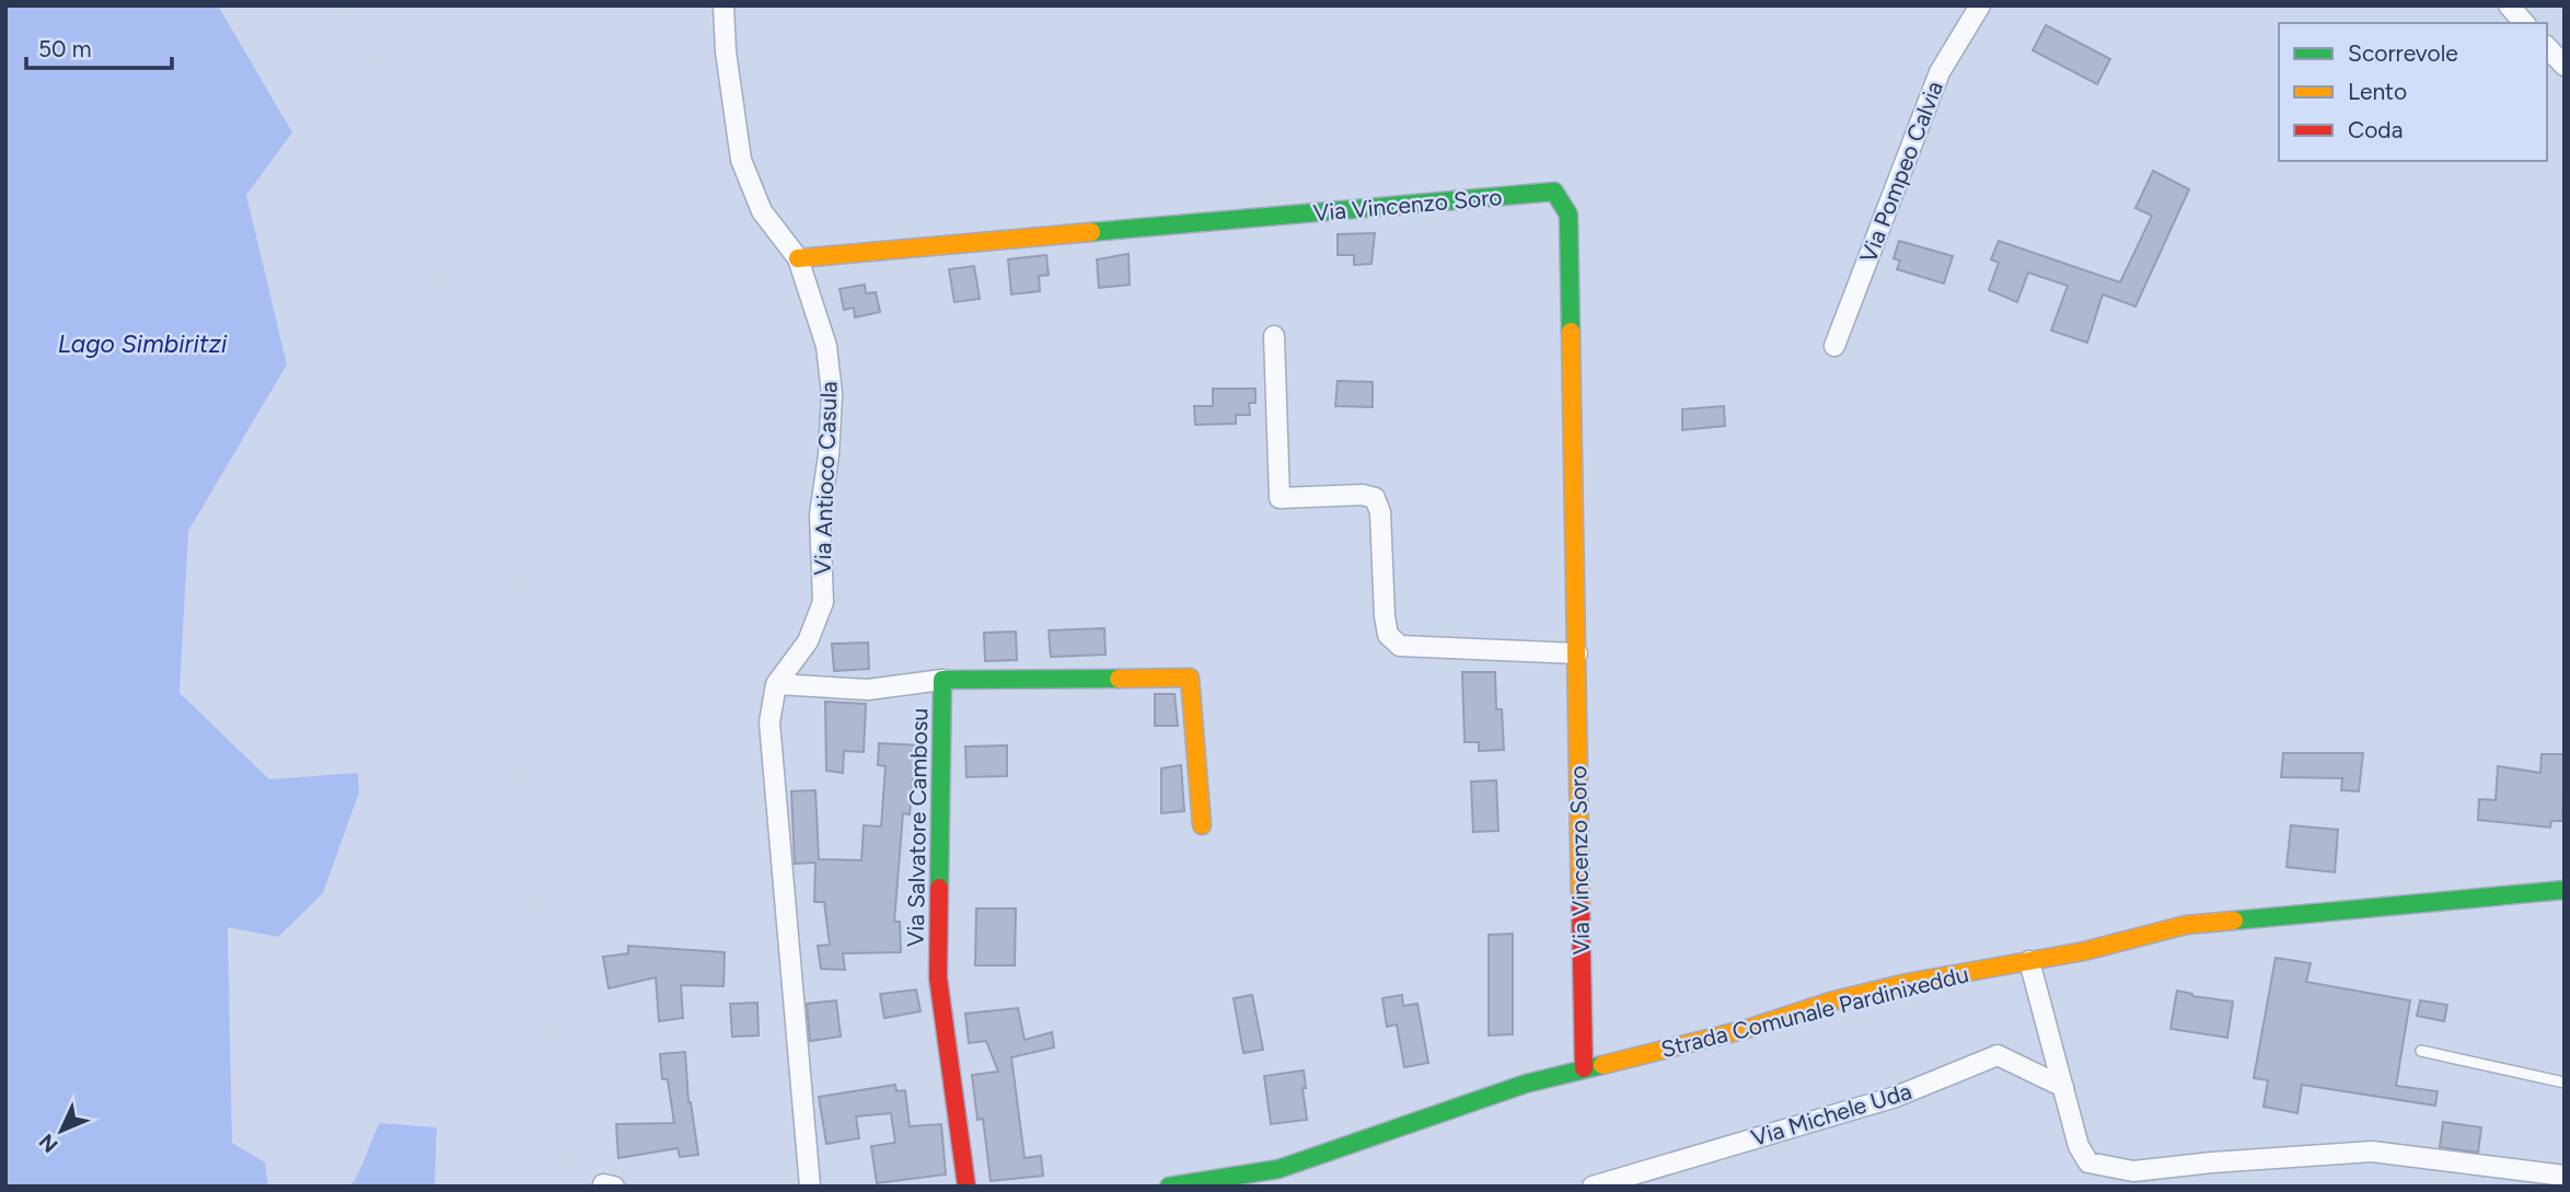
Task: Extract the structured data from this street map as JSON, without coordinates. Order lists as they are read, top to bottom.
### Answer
{
  "streets": {
    "street": [
      "Via Pompeo Calvia",
      "Via Vincenzo Soro",
      "Via Antioco Casula",
      "Via Salvatore Cambosu",
      "Strada Comunale Pardinixeddu",
      "Via Michele Uda"
    ]
  },
  "crossings": [
    ["Via Vincenzo Soro", "Via Antioco Casula"],
    ["Via Vincenzo Soro", "Strada Comunale Pardinixeddu"]
  ],
  "water": ["Lago Simbiritzi"],
  "legend": ["Scorrevole", "Lento", "Coda"],
  "scale_bar": "50 m",
  "north": "bottom left"
}
